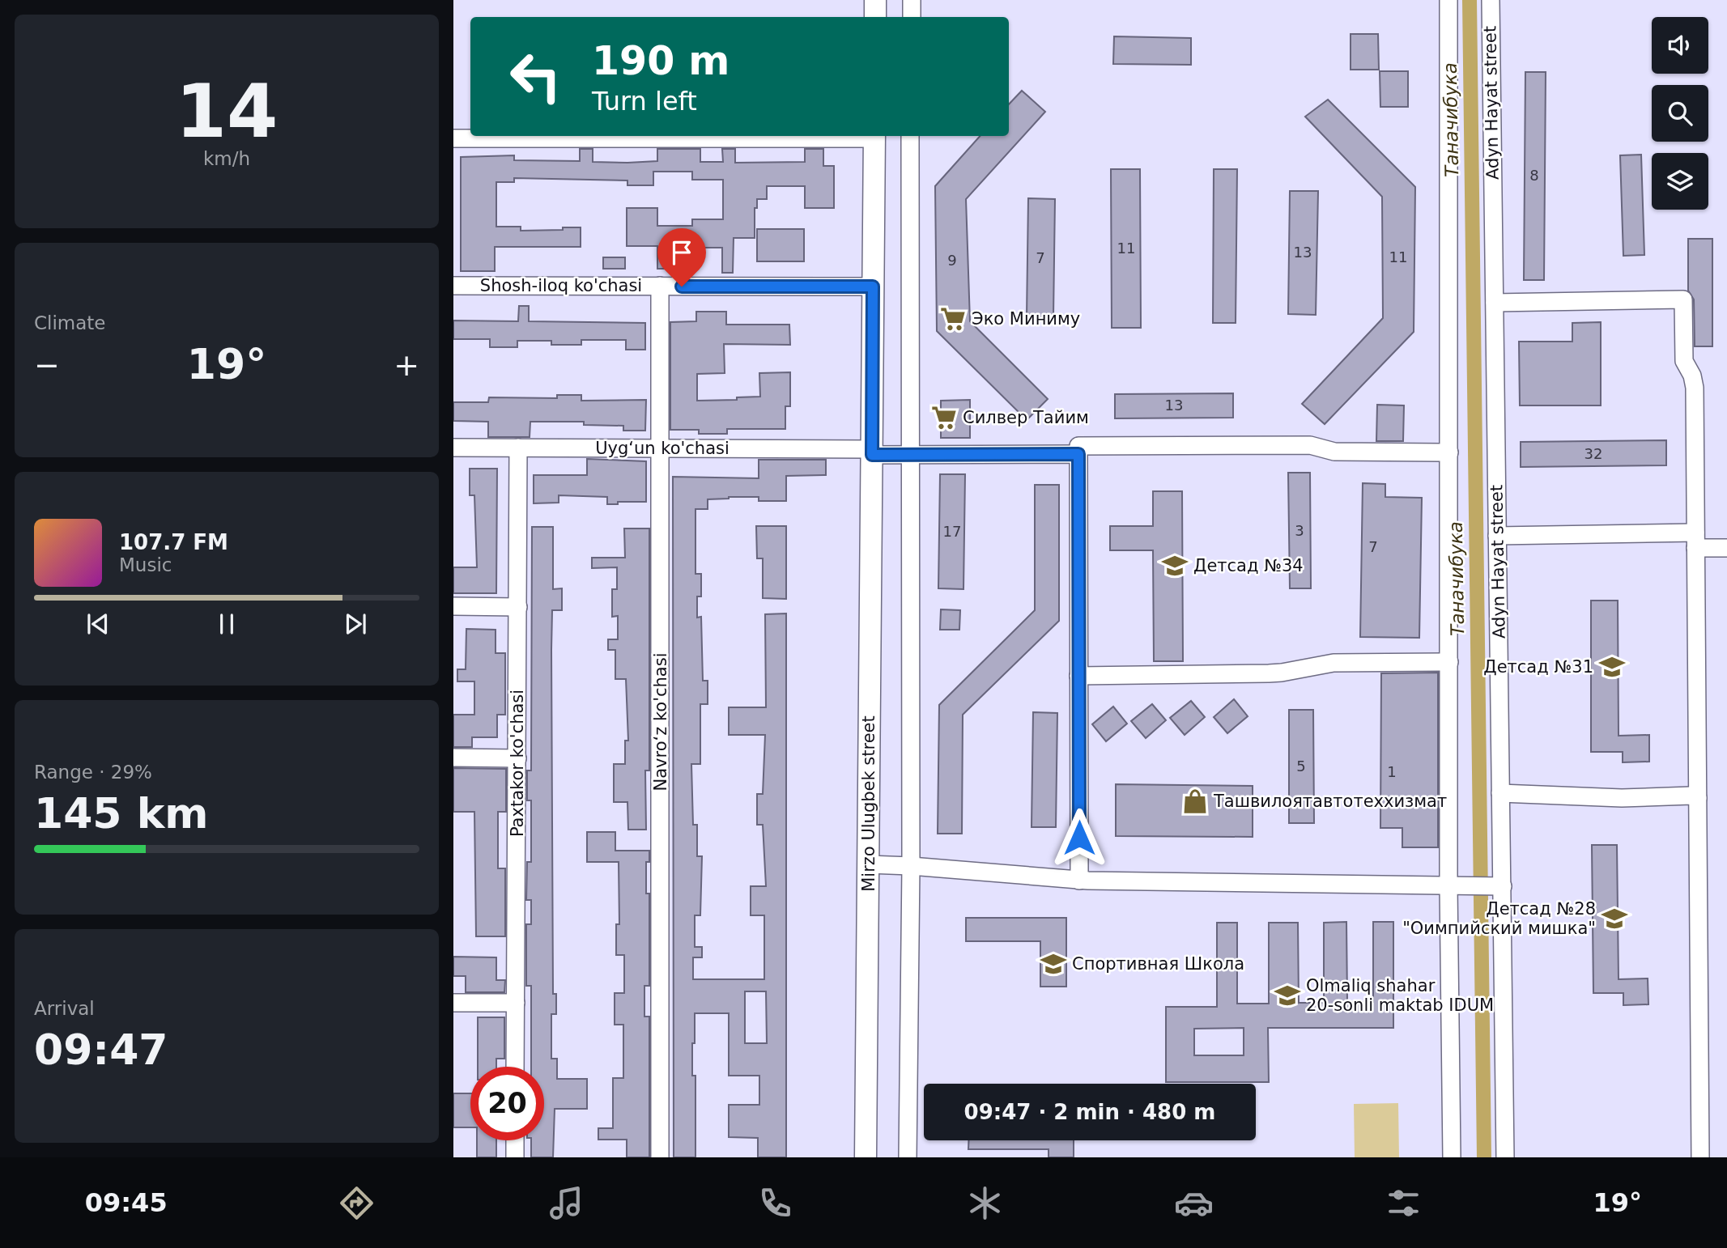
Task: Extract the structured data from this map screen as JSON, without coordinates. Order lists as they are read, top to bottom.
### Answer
{
  "streets": {
    "main road": ["Mirzo Ulugbek street"],
    "street": [
      "Adyn Hayat street",
      "Shosh-iloq ko'chasi",
      "Uyg‘un ko'chasi",
      "Navro‘z ko'chasi",
      "Paxtakor ko'chasi"
    ]
  },
  "crossings": [
    ["Shosh-iloq ko'chasi", "Navro‘z ko'chasi"],
    ["Shosh-iloq ko'chasi", "Mirzo Ulugbek street"],
    ["Uyg‘un ko'chasi", "Navro‘z ko'chasi"],
    ["Uyg‘un ko'chasi", "Paxtakor ko'chasi"],
    ["Uyg‘un ko'chasi", "Mirzo Ulugbek street"]
  ],
  "water": ["Таначибука"],
  "places": {
    "supermarket": ["Эко Миниму", "Силвер Тайим"],
    "school or university": [
      "Детсад №34",
      "Детсад №31",
      "Детсад №28 \"Оимпийский мишка\"",
      "Спортивная Школа",
      "Olmaliq shahar 20-sonli maktab IDUM"
    ],
    "shop": ["Ташвилоятавтотеххизмат"]
  },
  "house_numbers": [
    "8",
    "11",
    "13",
    "11",
    "7",
    "9",
    "13",
    "32",
    "3",
    "17",
    "7",
    "5",
    "1"
  ],
  "page": {
    "tile": [
      ["14", "km/h"],
      "Climate",
      ["Range · 29%", "145 km"],
      ["Arrival", "09:47"]
    ],
    "turn": ["190 m", "Turn left"],
    "heat": ["−", "19°", "+"],
    "song": ["107.7 FM", "Music"],
    "limit": "20",
    "trip": "09:47 · 2 min · 480 m",
    "tabs": ["09:45", "19°"]
  }
}
